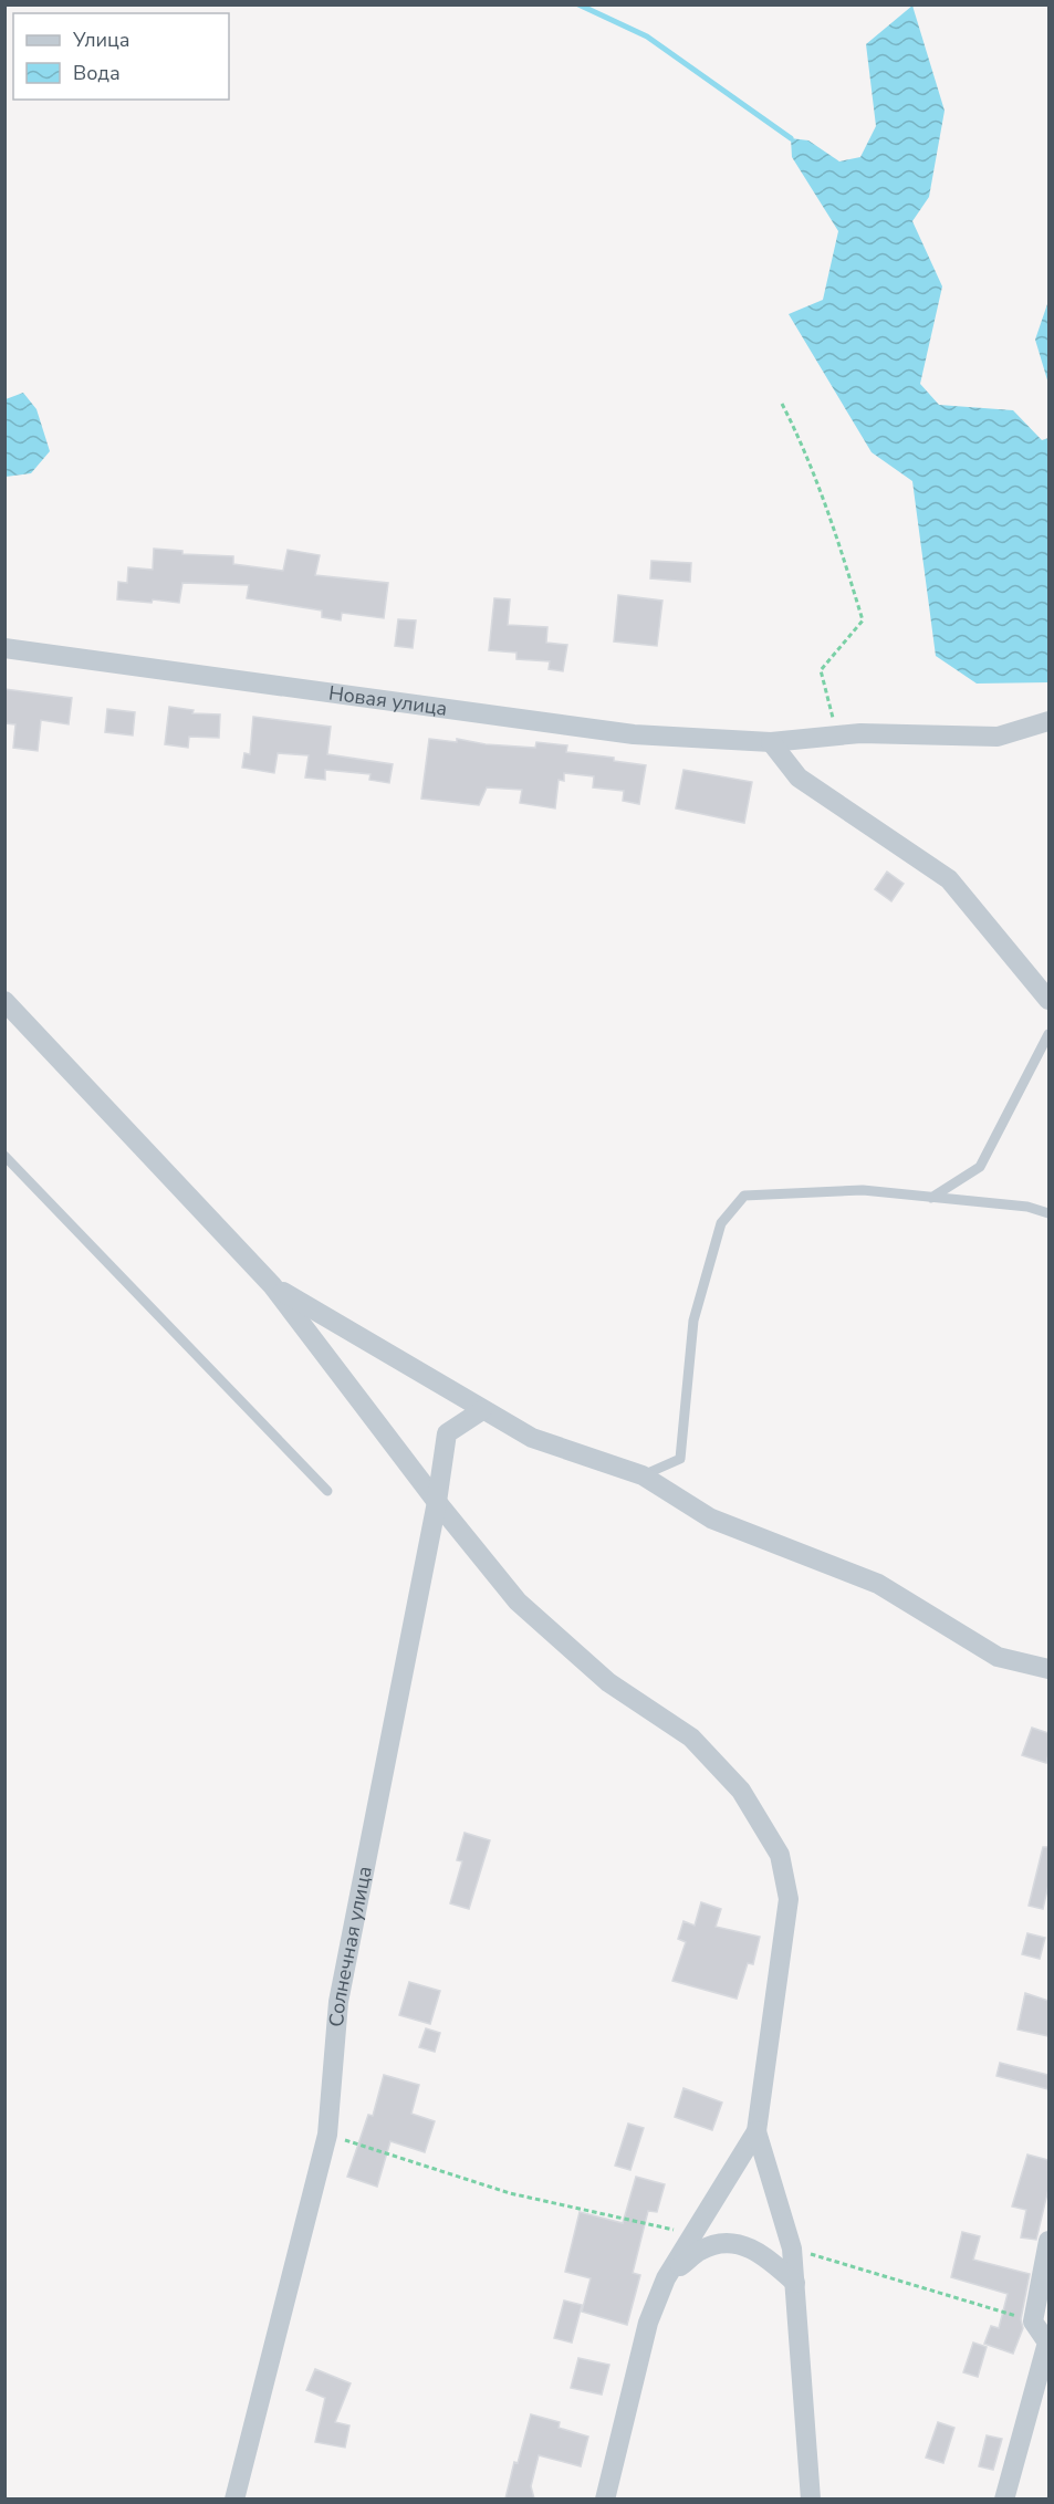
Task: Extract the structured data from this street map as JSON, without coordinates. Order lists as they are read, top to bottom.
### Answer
{
  "streets": {
    "street": ["Новая улица", "Солнечная улица"]
  },
  "legend": ["Улица", "Вода"]
}
